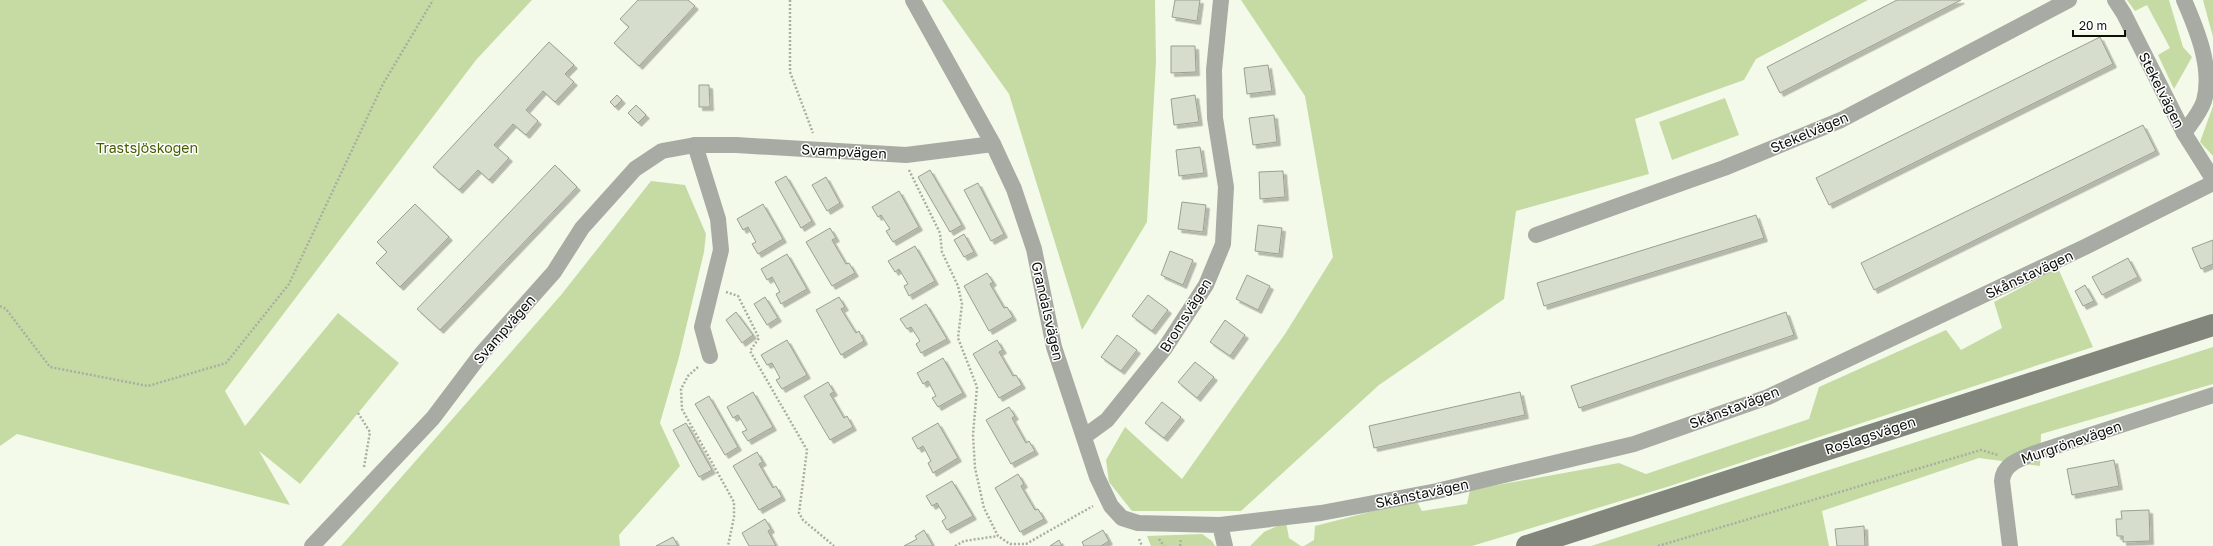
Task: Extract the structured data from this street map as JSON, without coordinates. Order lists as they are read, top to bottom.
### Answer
{
  "streets": {
    "main road": ["Roslagsvägen"],
    "street": [
      "Stekelvägen",
      "Svampvägen",
      "Skånstavägen",
      "Grandalsvägen",
      "Bromsvägen",
      "Murgrönevägen"
    ]
  },
  "crossings": [
    ["Svampvägen", "Grandalsvägen"],
    ["Skånstavägen", "Grandalsvägen"],
    ["Grandalsvägen", "Bromsvägen"]
  ],
  "parks": ["Trastsjöskogen"],
  "scale_bar": "20 m"
}
